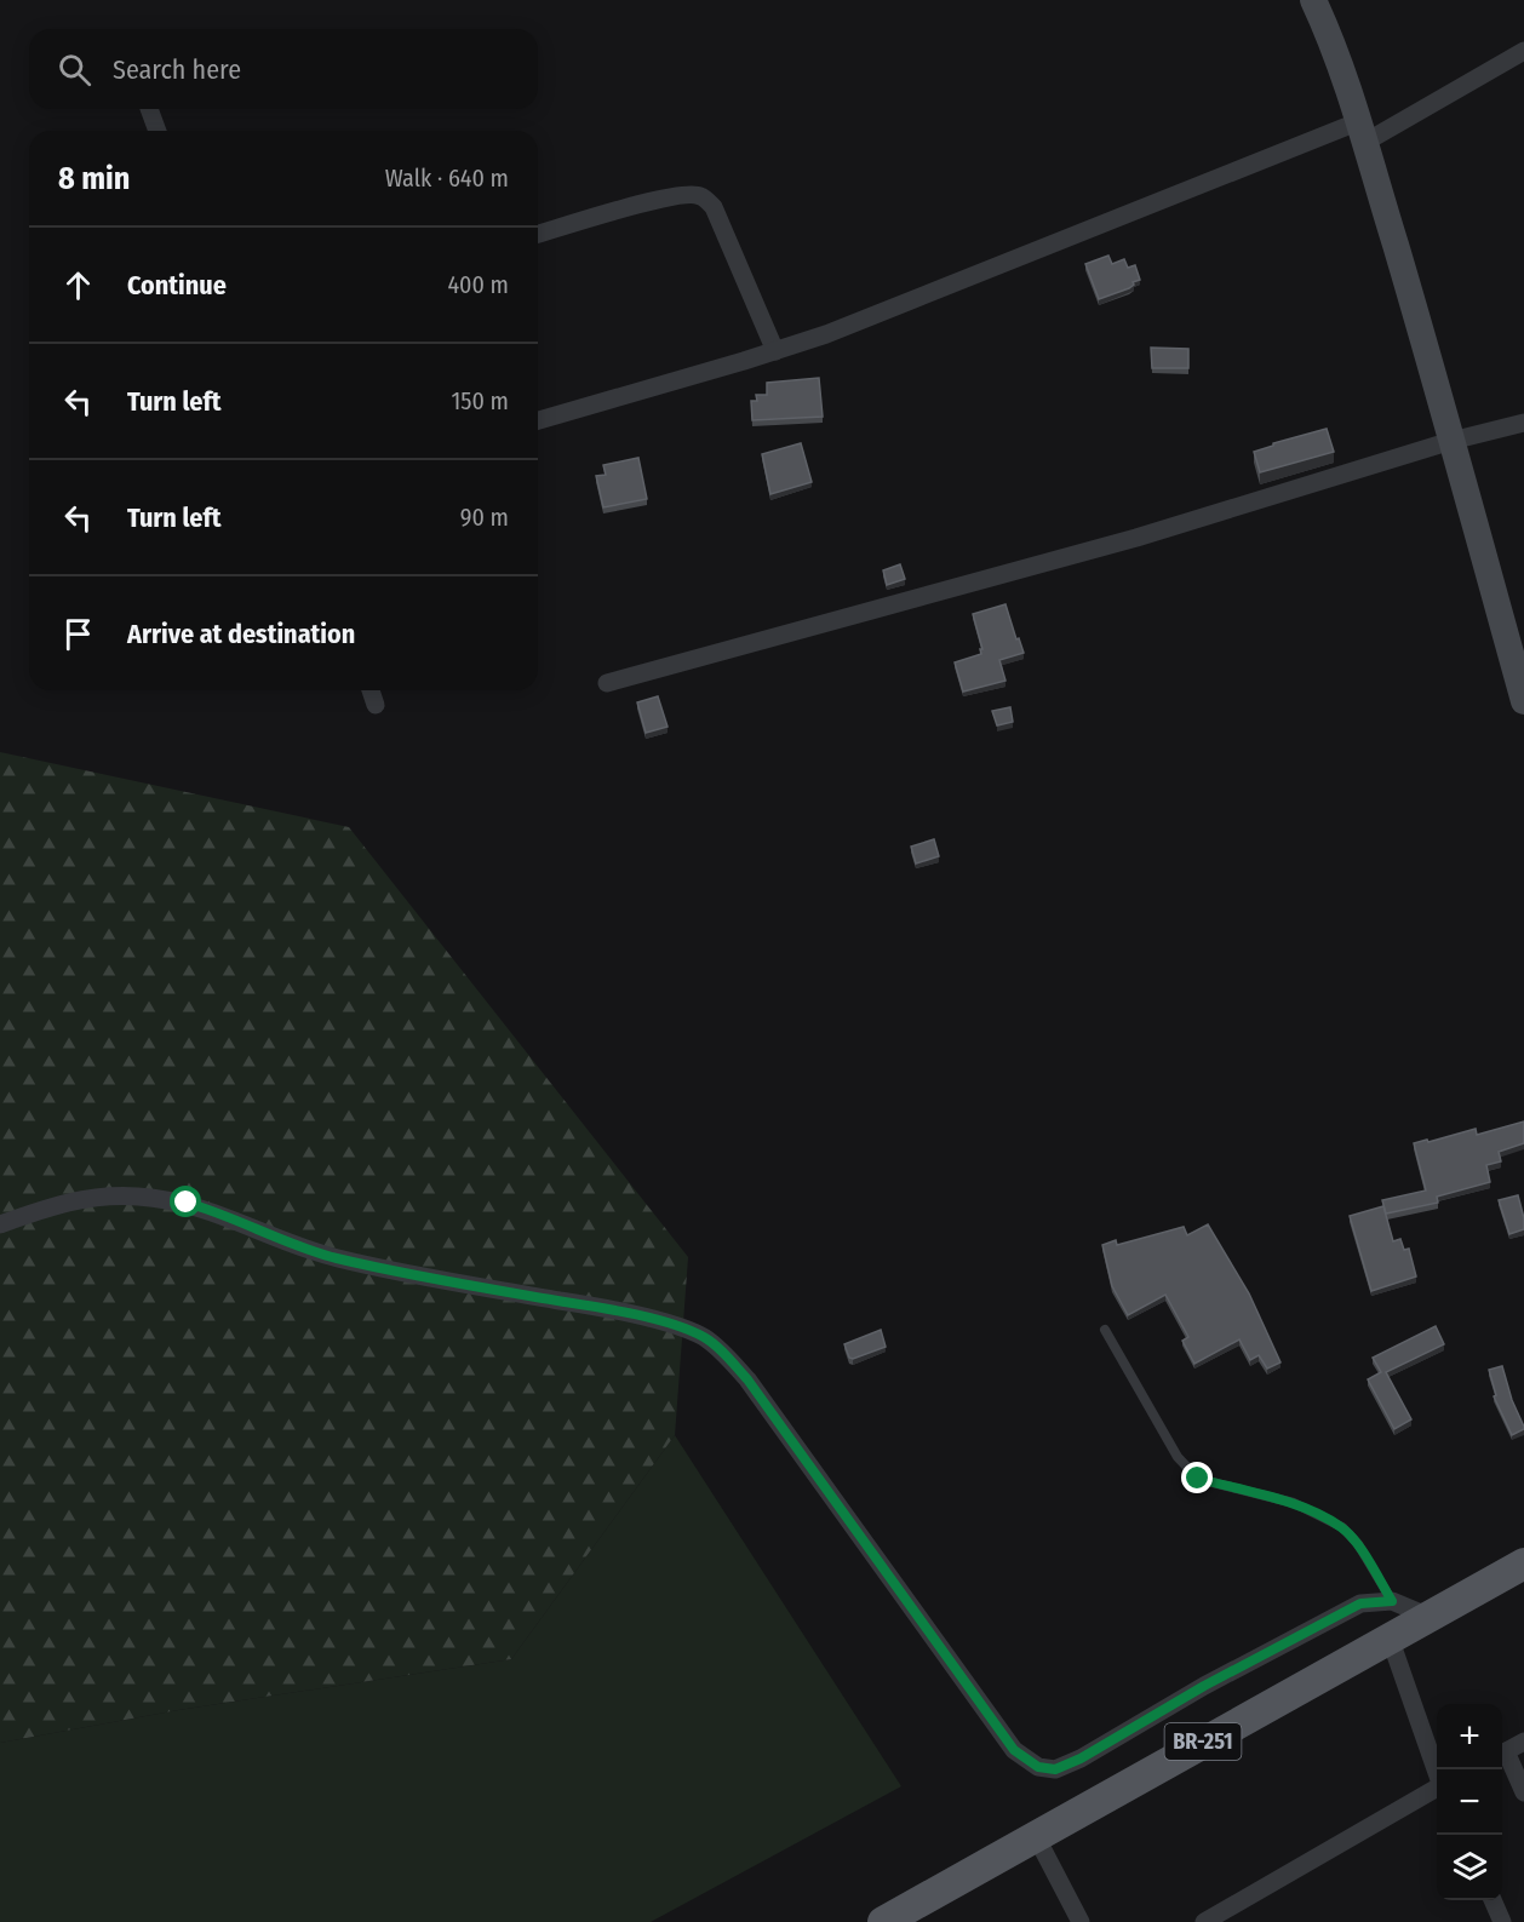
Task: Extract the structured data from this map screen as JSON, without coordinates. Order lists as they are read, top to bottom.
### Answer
{
  "streets": {
    "main road": ["BR-251"]
  },
  "page": {
    "search": "Search here",
    "heading": ["8 min", "Walk · 640 m"],
    "list": [
      ["Continue", "400 m"],
      ["Turn left", "150 m"],
      ["Turn left", "90 m"],
      "Arrive at destination"
    ],
    "map_buttons": ["+", "−"]
  }
}
